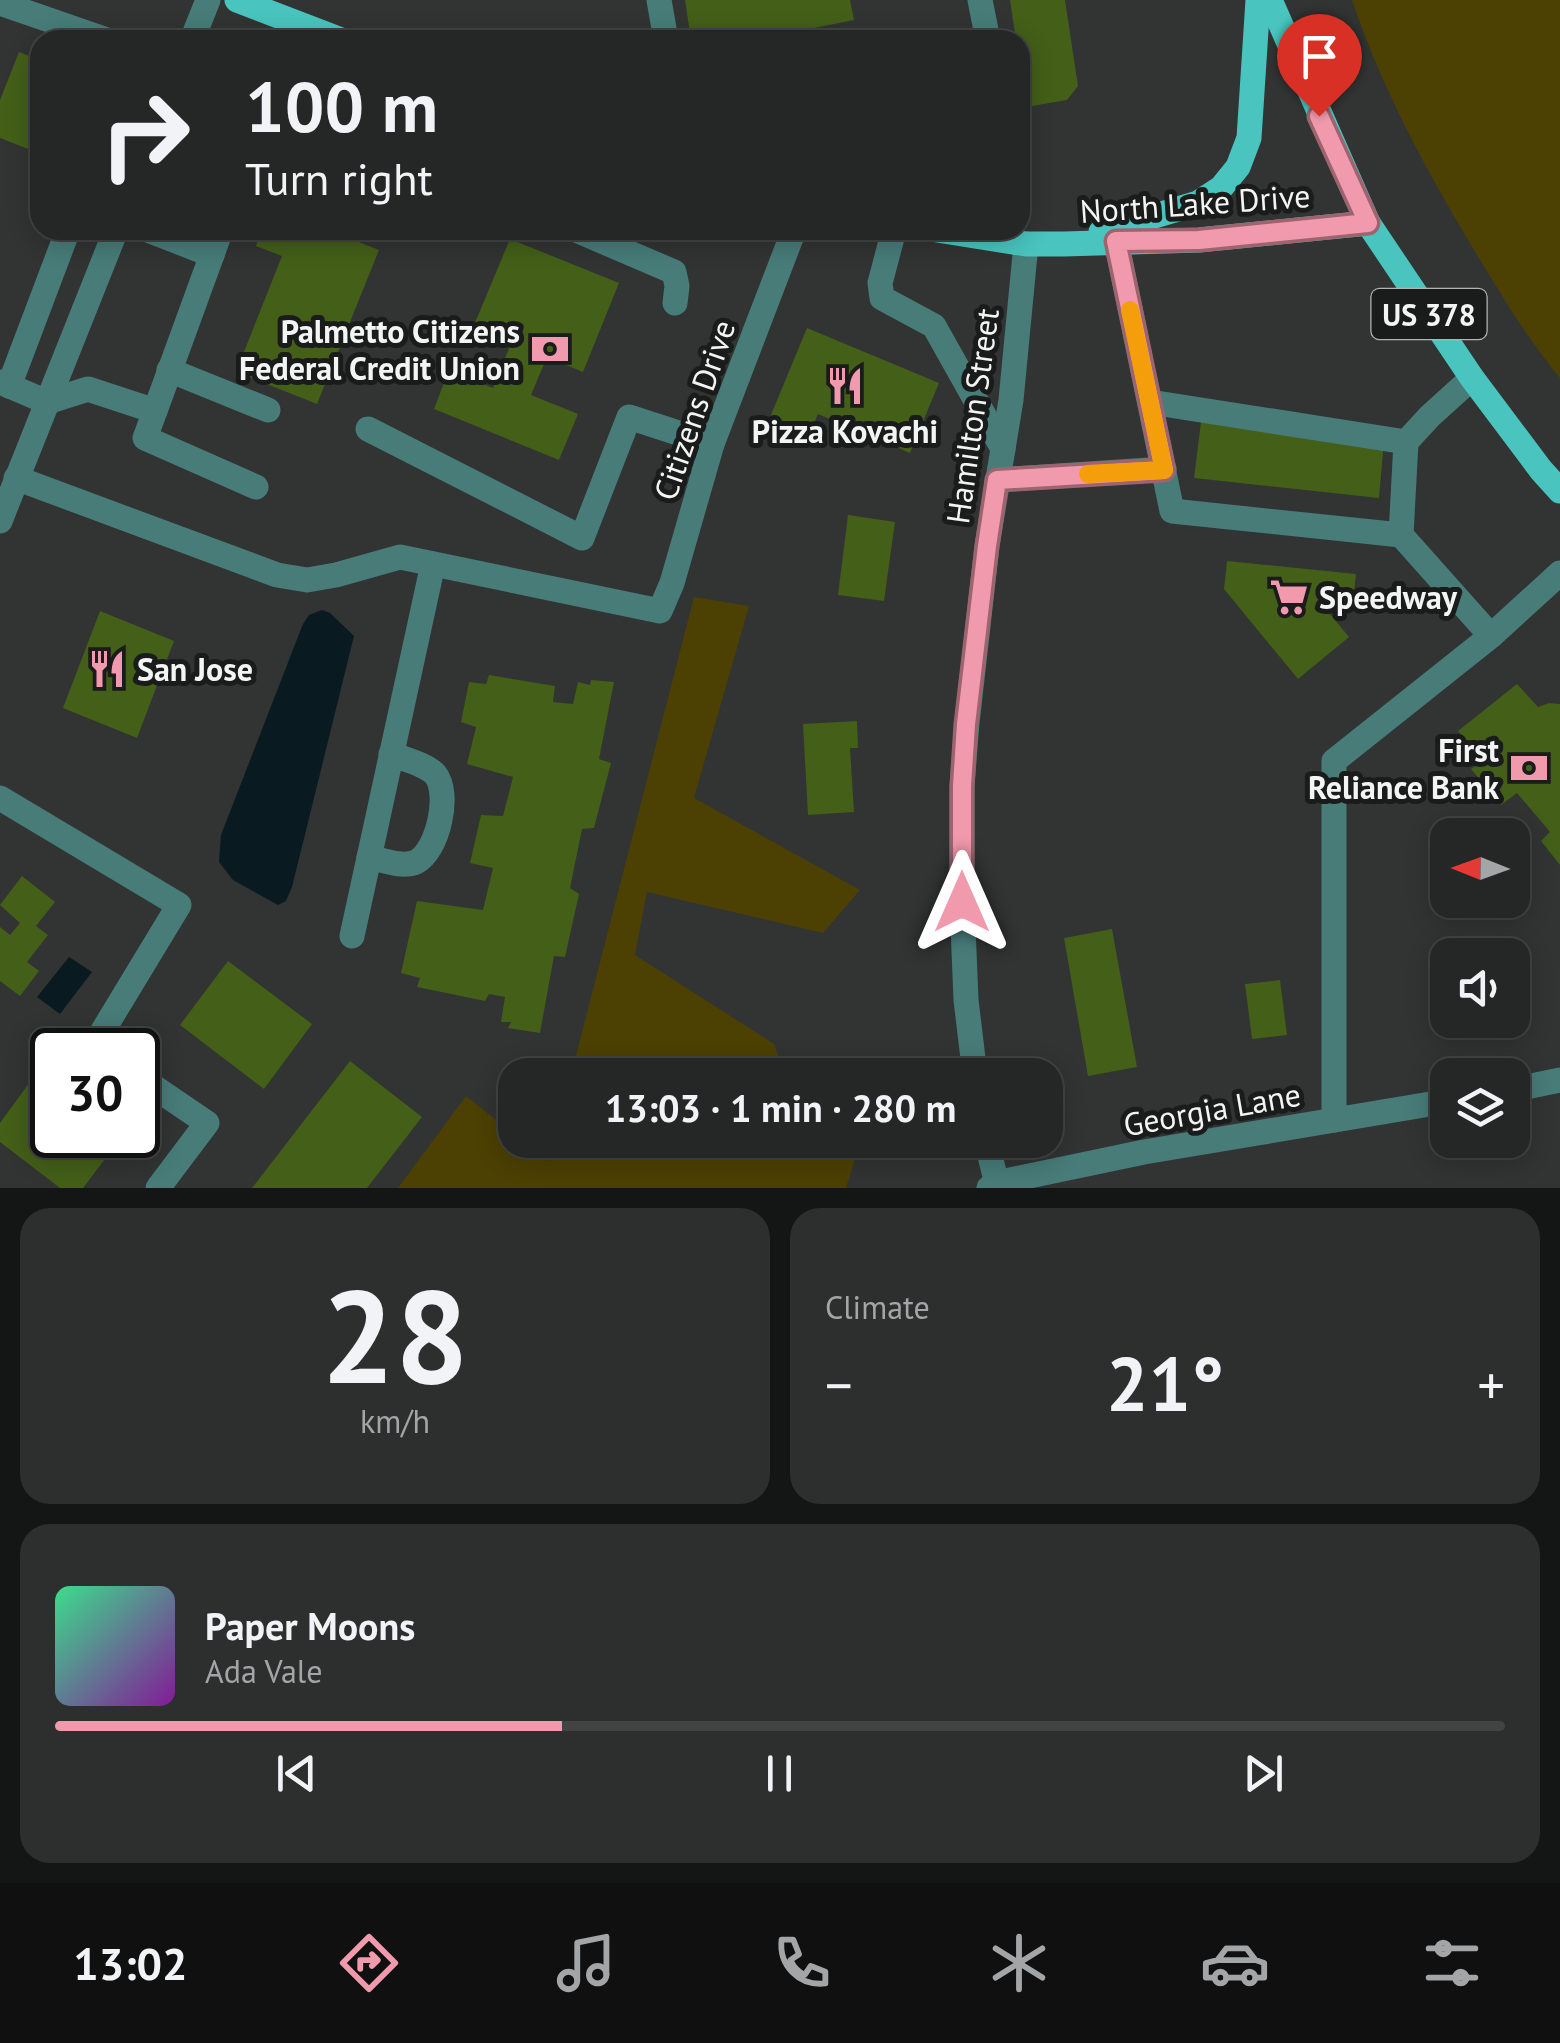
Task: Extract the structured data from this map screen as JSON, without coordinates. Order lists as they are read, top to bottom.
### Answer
{
  "streets": {
    "main road": ["North Lake Drive", "US 378"],
    "street": ["Citizens Drive", "Hamilton Street", "Georgia Lane"]
  },
  "crossings": [
    ["North Lake Drive", "US 378"],
    ["North Lake Drive", "Hamilton Street"]
  ],
  "places": {
    "bank": ["Palmetto Citizens Federal Credit Union", "First Reliance Bank"],
    "restaurant": ["Pizza Kovachi", "San Jose"],
    "supermarket": ["Speedway"]
  },
  "north": "left",
  "page": {
    "turn": ["100 m", "Turn right"],
    "limit": "30",
    "trip": "13:03 · 1 min · 280 m",
    "tile": [
      ["28", "km/h"],
      "Climate"
    ],
    "heat": ["−", "21°", "+"],
    "song": ["Paper Moons", "Ada Vale"],
    "tabs": "13:02"
  }
}
